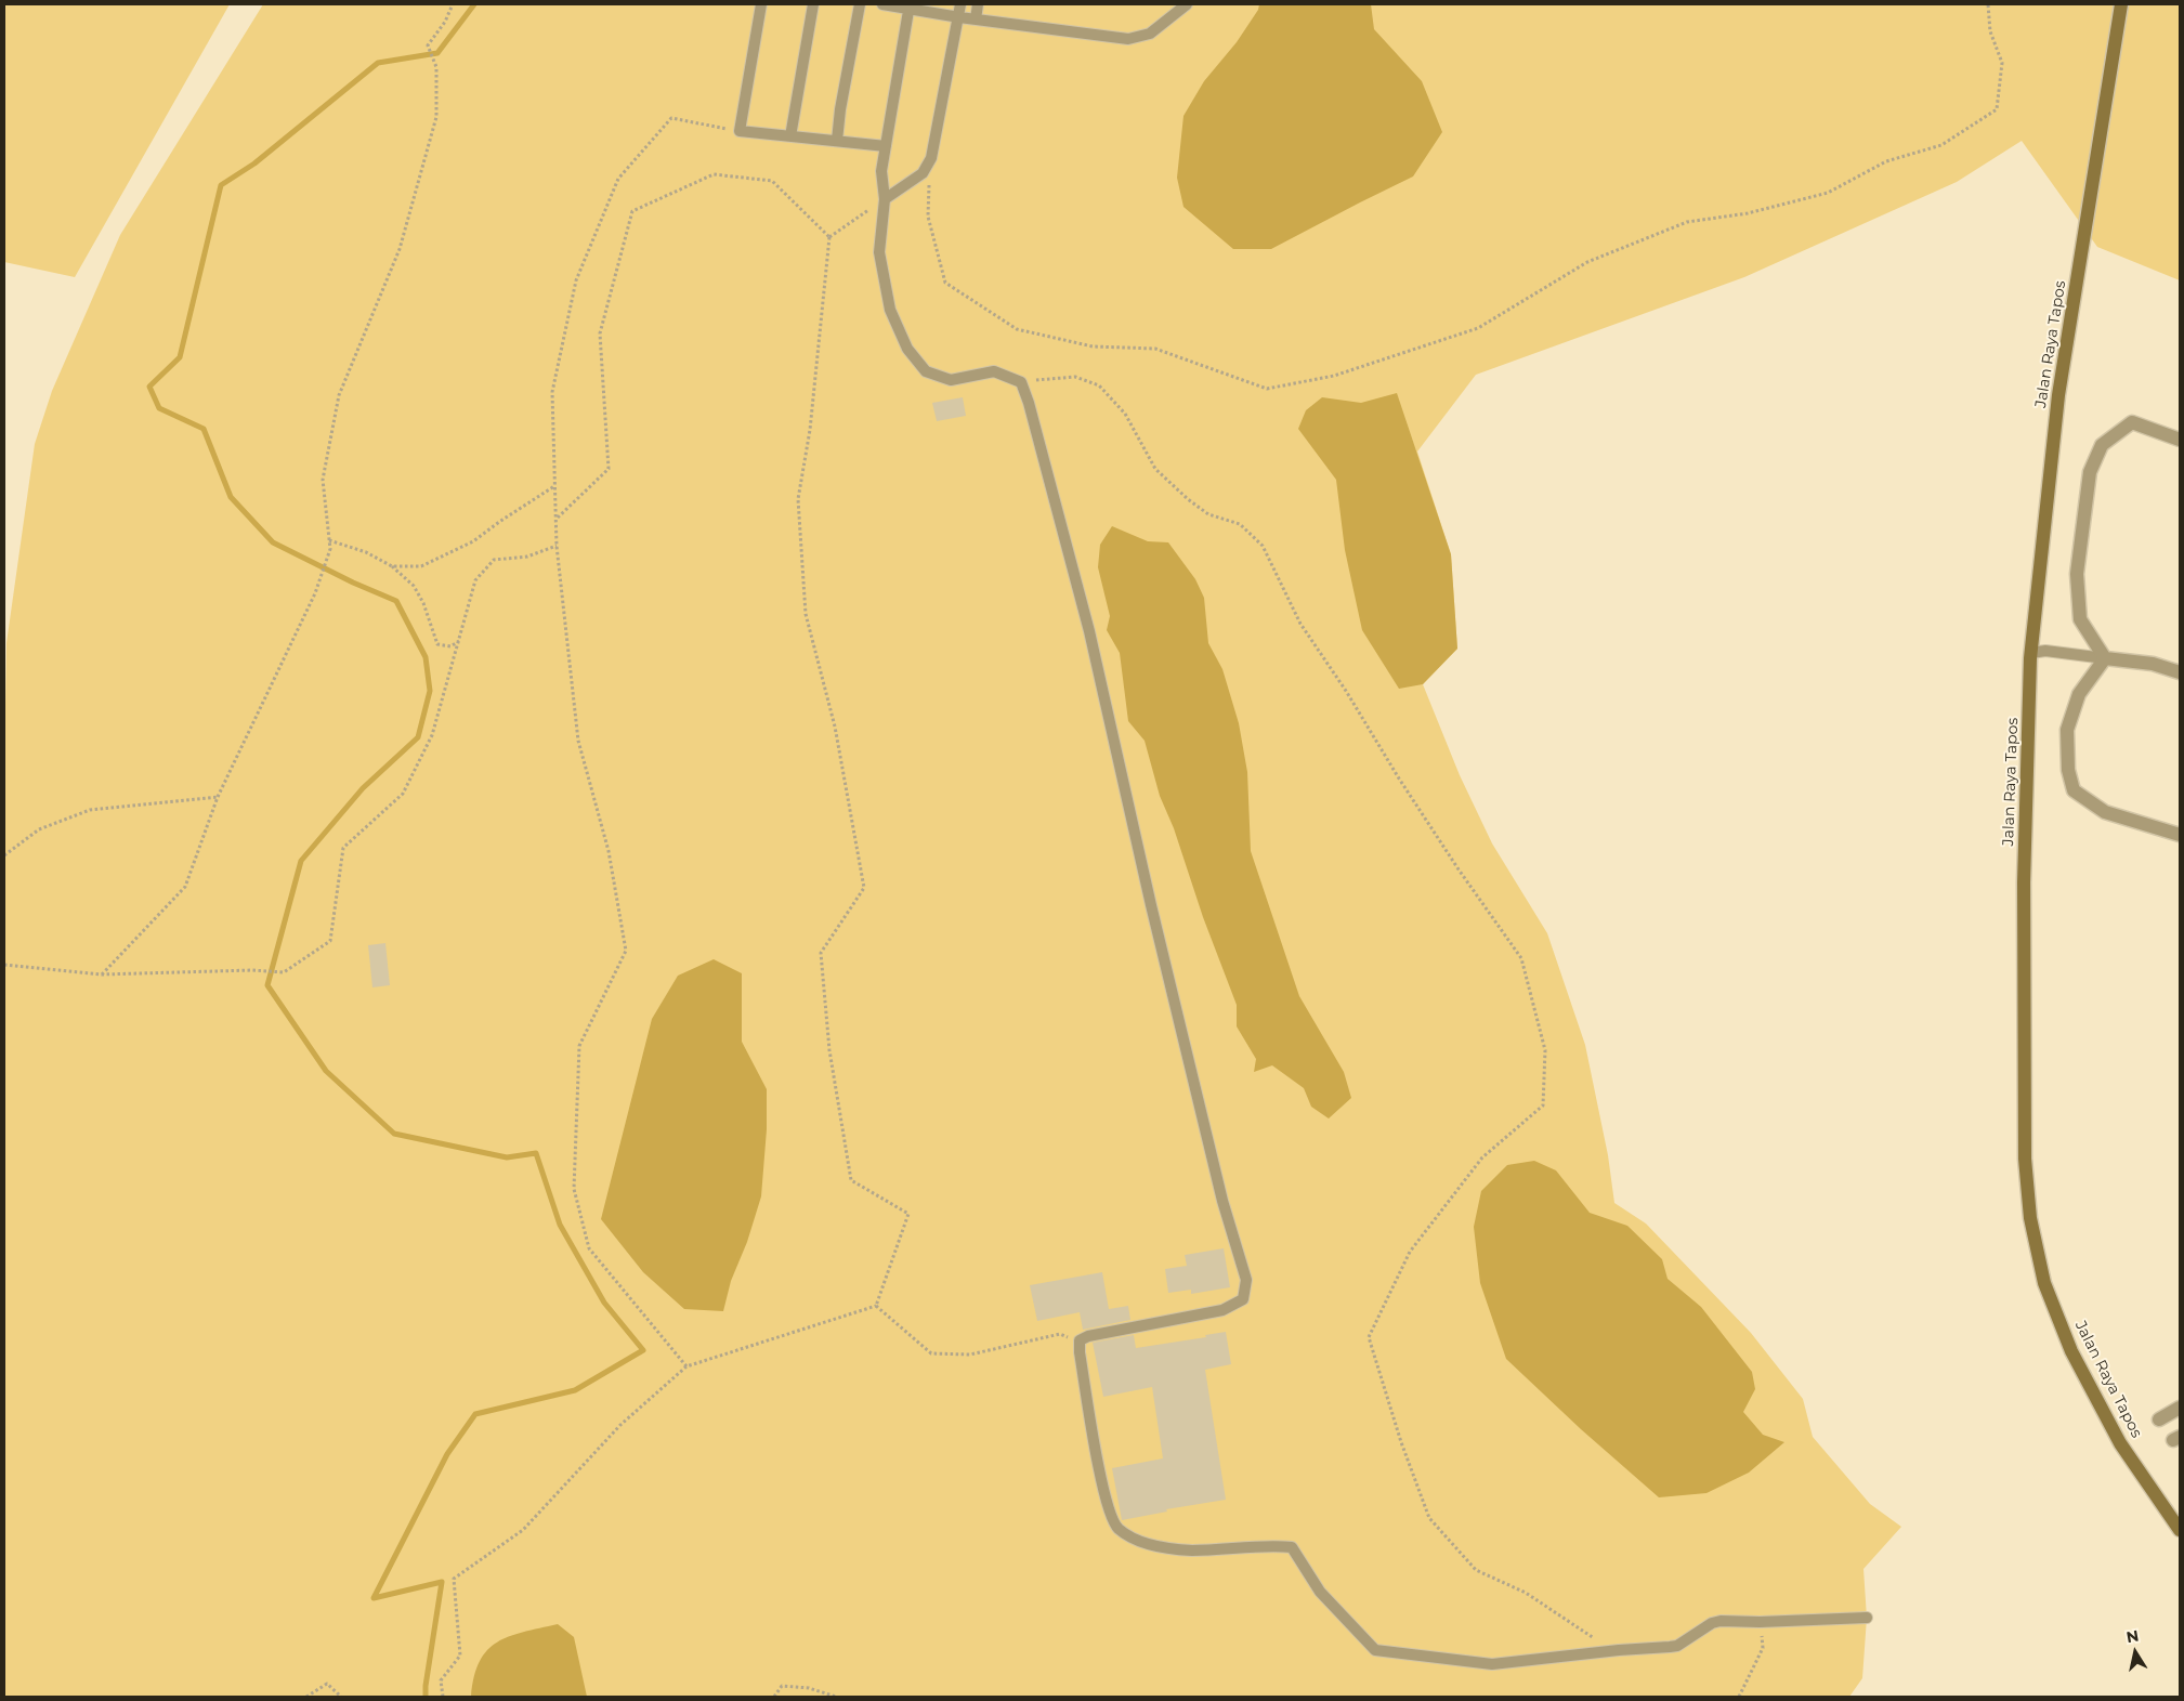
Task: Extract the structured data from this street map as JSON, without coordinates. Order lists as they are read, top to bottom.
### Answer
{
  "streets": {
    "main road": ["Jalan Raya Tapos"]
  },
  "north": "top"
}
